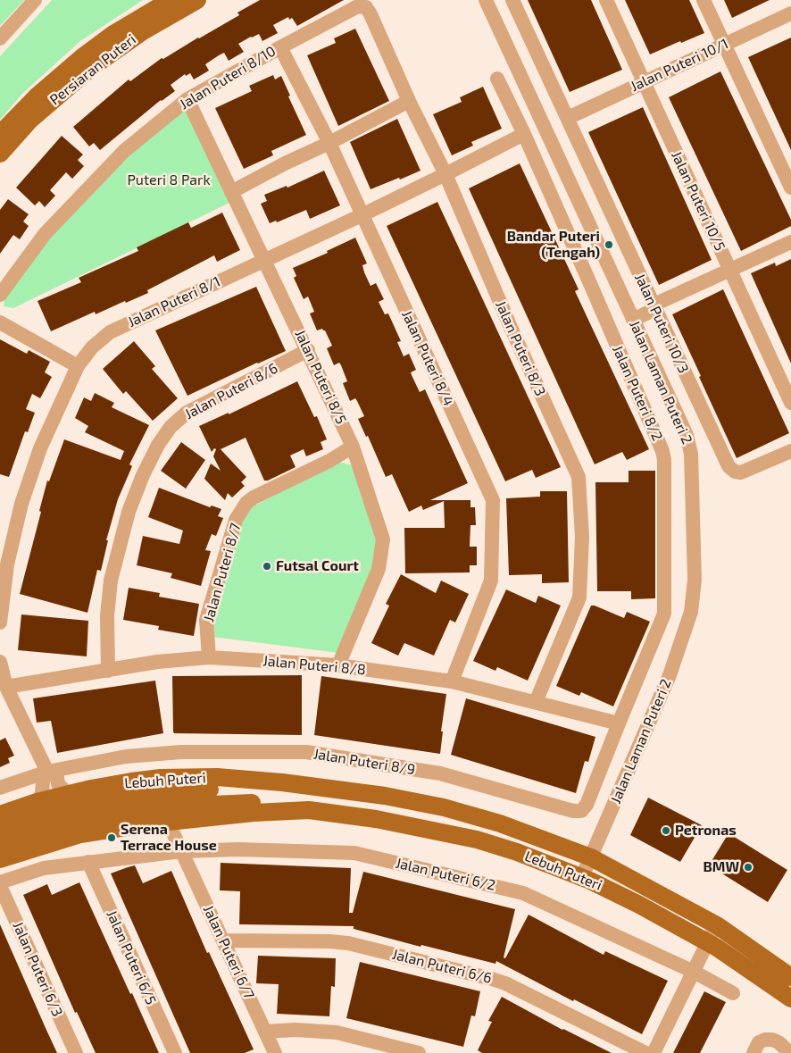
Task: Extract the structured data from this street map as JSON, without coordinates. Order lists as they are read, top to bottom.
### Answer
{
  "streets": {
    "main road": ["Persiaran Puteri", "Lebuh Puteri"],
    "street": [
      "Jalan Puteri 10/1",
      "Jalan Puteri 8/10",
      "Jalan Puteri 10/5",
      "Jalan Puteri 8/1",
      "Jalan Puteri 10/3",
      "Jalan Puteri 8/3",
      "Jalan Puteri 8/4",
      "Jalan Puteri 8/5",
      "Jalan Laman Puteri 2",
      "Jalan Puteri 8/6",
      "Jalan Puteri 8/2",
      "Jalan Puteri 8/7",
      "Jalan Puteri 8/8",
      "Jalan Puteri 8/9",
      "Jalan Puteri 6/2",
      "Jalan Puteri 6/7",
      "Jalan Puteri 6/5",
      "Jalan Puteri 6/6",
      "Jalan Puteri 6/3"
    ]
  },
  "crossings": [
    ["Jalan Puteri 10/1", "Jalan Puteri 10/5"],
    ["Jalan Puteri 10/1", "Jalan Puteri 10/3"],
    ["Jalan Puteri 8/10", "Jalan Puteri 8/3"],
    ["Jalan Puteri 8/10", "Jalan Puteri 8/4"],
    ["Jalan Puteri 8/10", "Jalan Puteri 8/5"],
    ["Jalan Puteri 8/1", "Jalan Puteri 8/3"],
    ["Jalan Puteri 8/1", "Jalan Puteri 8/4"],
    ["Jalan Puteri 8/1", "Jalan Puteri 8/5"],
    ["Jalan Puteri 8/1", "Jalan Puteri 8/2"],
    ["Jalan Puteri 8/3", "Jalan Puteri 8/8"],
    ["Jalan Puteri 8/4", "Jalan Puteri 8/8"],
    ["Jalan Puteri 8/5", "Jalan Puteri 8/6"],
    ["Jalan Puteri 8/5", "Jalan Puteri 8/7"],
    ["Jalan Puteri 8/5", "Jalan Puteri 8/8"],
    ["Jalan Laman Puteri 2", "Lebuh Puteri"],
    ["Jalan Puteri 8/6", "Jalan Puteri 8/8"],
    ["Jalan Puteri 8/2", "Jalan Puteri 8/8"],
    ["Jalan Puteri 8/2", "Jalan Puteri 8/9"],
    ["Jalan Puteri 8/7", "Jalan Puteri 8/8"],
    ["Jalan Puteri 8/8", "Jalan Puteri 8/9"],
    ["Lebuh Puteri", "Jalan Puteri 6/7"],
    ["Jalan Puteri 6/2", "Jalan Puteri 6/7"],
    ["Jalan Puteri 6/2", "Jalan Puteri 6/5"],
    ["Jalan Puteri 6/7", "Jalan Puteri 6/6"]
  ],
  "parks": ["Puteri 8 Park"],
  "places": [
    "Bandar Puteri (Tengah)",
    "Futsal Court",
    "Petronas",
    "Serena Terrace House",
    "BMW"
  ]
}
